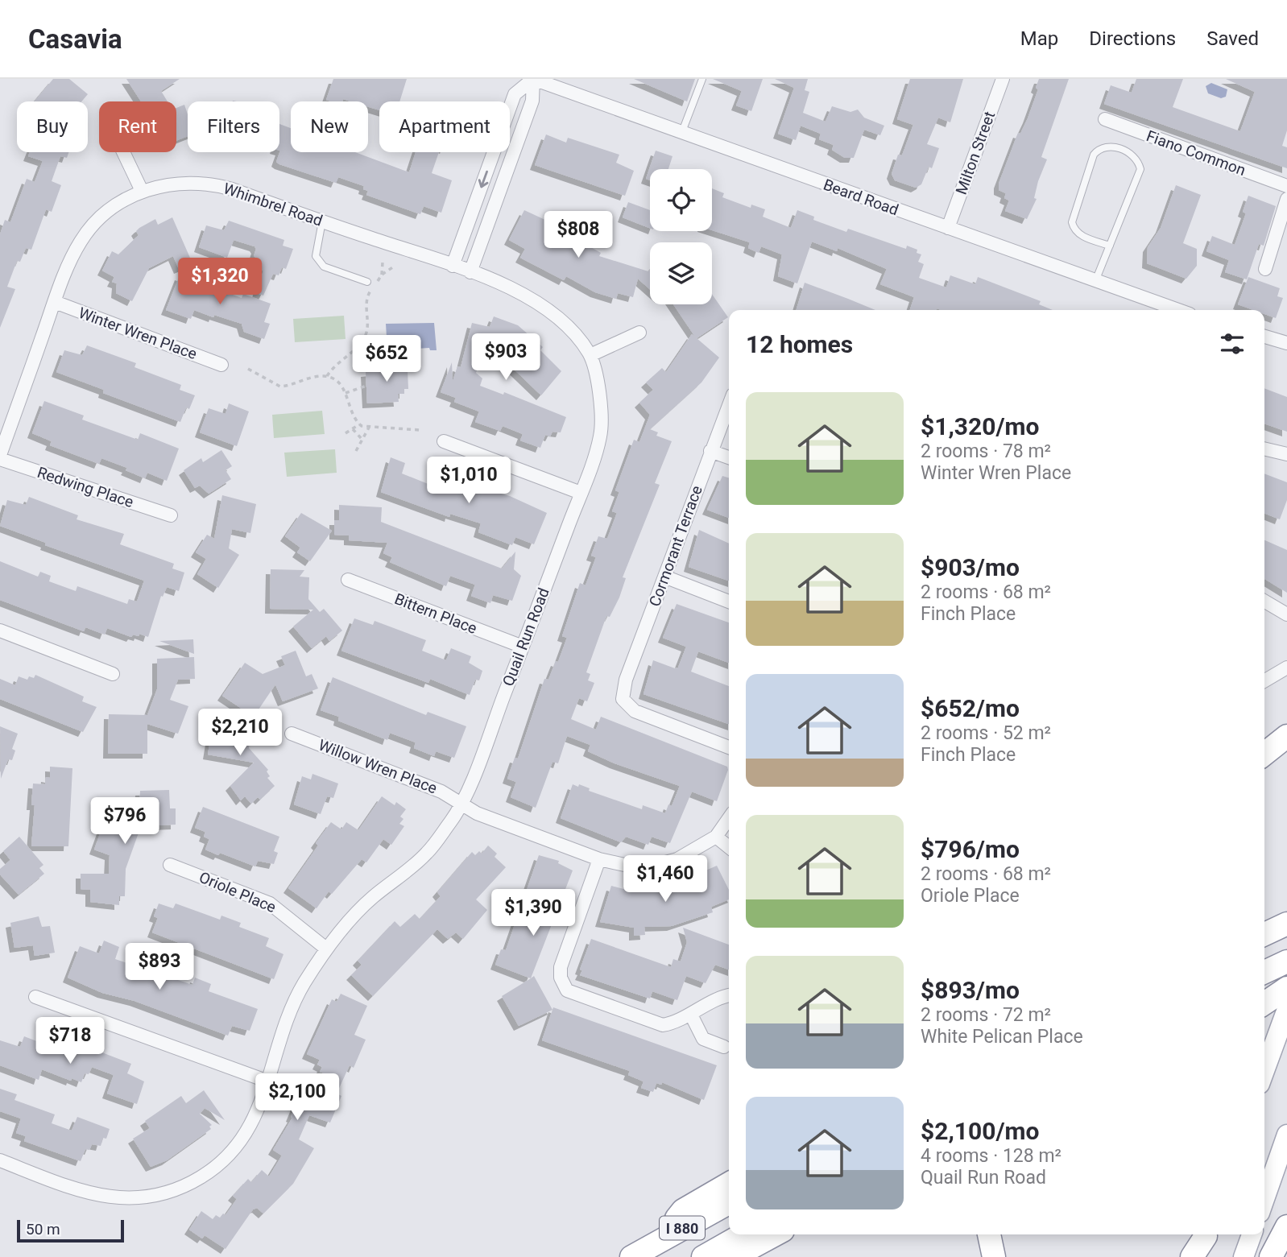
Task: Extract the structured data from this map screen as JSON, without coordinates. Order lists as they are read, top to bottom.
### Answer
{
  "streets": {
    "highway": ["I 880"],
    "street": [
      "Milton Street",
      "Fiano Common",
      "Beard Road",
      "Whimbrel Road",
      "Winter Wren Place",
      "Redwing Place",
      "Cormorant Terrace",
      "Bittern Place",
      "Quail Run Road",
      "Willow Wren Place",
      "Oriole Place"
    ]
  },
  "crossings": [
    ["Milton Street", "Beard Road"],
    ["Whimbrel Road", "Winter Wren Place"],
    ["Whimbrel Road", "Redwing Place"],
    ["Whimbrel Road", "Quail Run Road"],
    ["Bittern Place", "Quail Run Road"],
    ["Quail Run Road", "Willow Wren Place"],
    ["Quail Run Road", "Oriole Place"]
  ],
  "scale_bar": "50 m",
  "page": {
    "header": "Casavia",
    "nav": ["Map", "Directions", "Saved"],
    "chip": [
      "Buy",
      "Rent",
      "Filters",
      "New",
      "Apartment"
    ],
    "price": [
      "$808",
      "$1,320",
      "$903",
      "$652",
      "$1,010",
      "$2,210",
      "$796",
      "$1,460",
      "$1,390",
      "$893",
      "$718",
      "$2,100"
    ],
    "heading": "12 homes",
    "list": [
      {
        "name": "$1,320/mo",
        "note": "2 rooms · 78 m² · Winter Wren Place"
      },
      {
        "name": "$903/mo",
        "note": "2 rooms · 68 m² · Finch Place"
      },
      {
        "name": "$652/mo",
        "note": "2 rooms · 52 m² · Finch Place"
      },
      {
        "name": "$796/mo",
        "note": "2 rooms · 68 m² · Oriole Place"
      },
      {
        "name": "$893/mo",
        "note": "2 rooms · 72 m² · White Pelican Place"
      },
      {
        "name": "$2,100/mo",
        "note": "4 rooms · 128 m² · Quail Run Road"
      }
    ],
    "scale": "50 m"
  }
}
